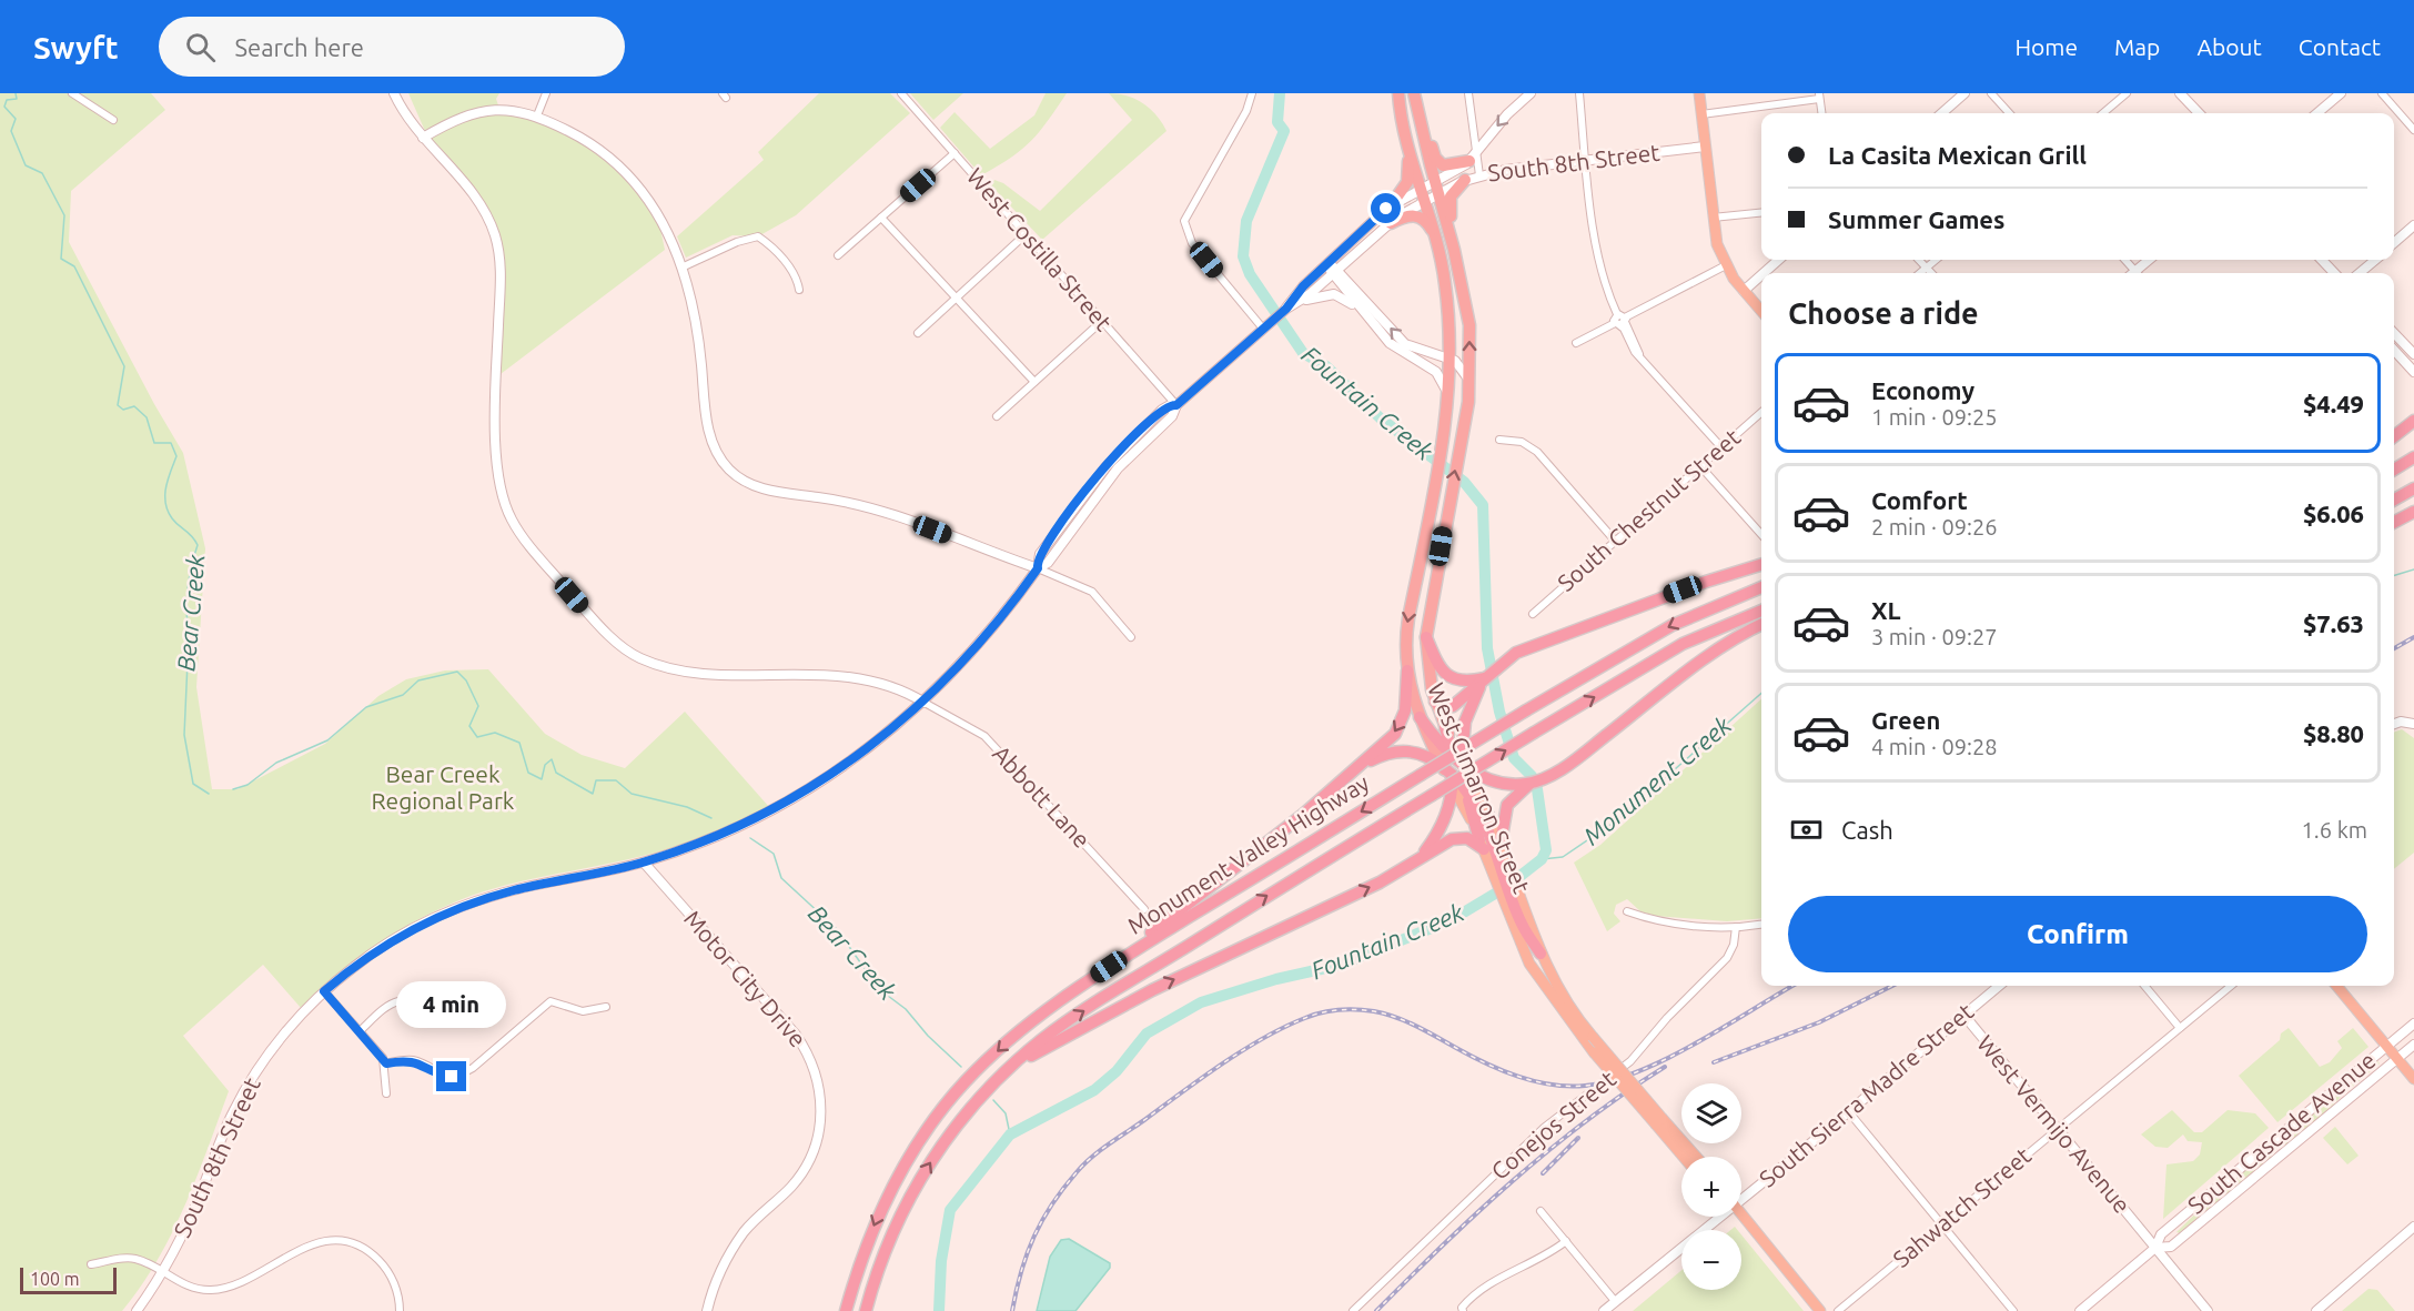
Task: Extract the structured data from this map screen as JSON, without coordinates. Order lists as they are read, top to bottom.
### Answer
{
  "streets": {
    "highway": ["West Cimarron Street", "Monument Valley Highway"],
    "main road": ["South 8th Street", "South Cascade Avenue"],
    "street": [
      "West Costilla Street",
      "South Chestnut Street",
      "Abbott Lane",
      "Motor City Drive",
      "South Sierra Madre Street",
      "West Vermijo Avenue",
      "Conejos Street",
      "Sahwatch Street"
    ]
  },
  "crossings": [
    ["South 8th Street", "West Costilla Street"],
    ["South 8th Street", "West Cimarron Street"],
    ["South 8th Street", "Abbott Lane"],
    ["South 8th Street", "Motor City Drive"],
    ["South Sierra Madre Street", "West Vermijo Avenue"],
    ["West Vermijo Avenue", "South Cascade Avenue"],
    ["West Vermijo Avenue", "Sahwatch Street"]
  ],
  "water": ["Fountain Creek", "Bear Creek", "Monument Creek"],
  "parks": ["Bear Creek Regional Park"],
  "scale_bar": "100 m",
  "page": {
    "header": "Swyft",
    "search": "Search here",
    "nav": [
      "Home",
      "Map",
      "About",
      "Contact"
    ],
    "banner": ["La Casita Mexican Grill", "Summer Games"],
    "heading": "Choose a ride",
    "list": [
      {
        "name": "Economy",
        "note": "1 min · 09:25",
        "value": "$4.49"
      },
      {
        "name": "Comfort",
        "note": "2 min · 09:26",
        "value": "$6.06"
      },
      {
        "name": "XL",
        "note": "3 min · 09:27",
        "value": "$7.63"
      },
      {
        "name": "Green",
        "note": "4 min · 09:28",
        "value": "$8.80"
      }
    ],
    "pay": ["Cash", "1.6 km"],
    "buttons": "Confirm",
    "bubble": "4 min",
    "map_buttons": ["+", "−"],
    "scale": "100 m"
  }
}
